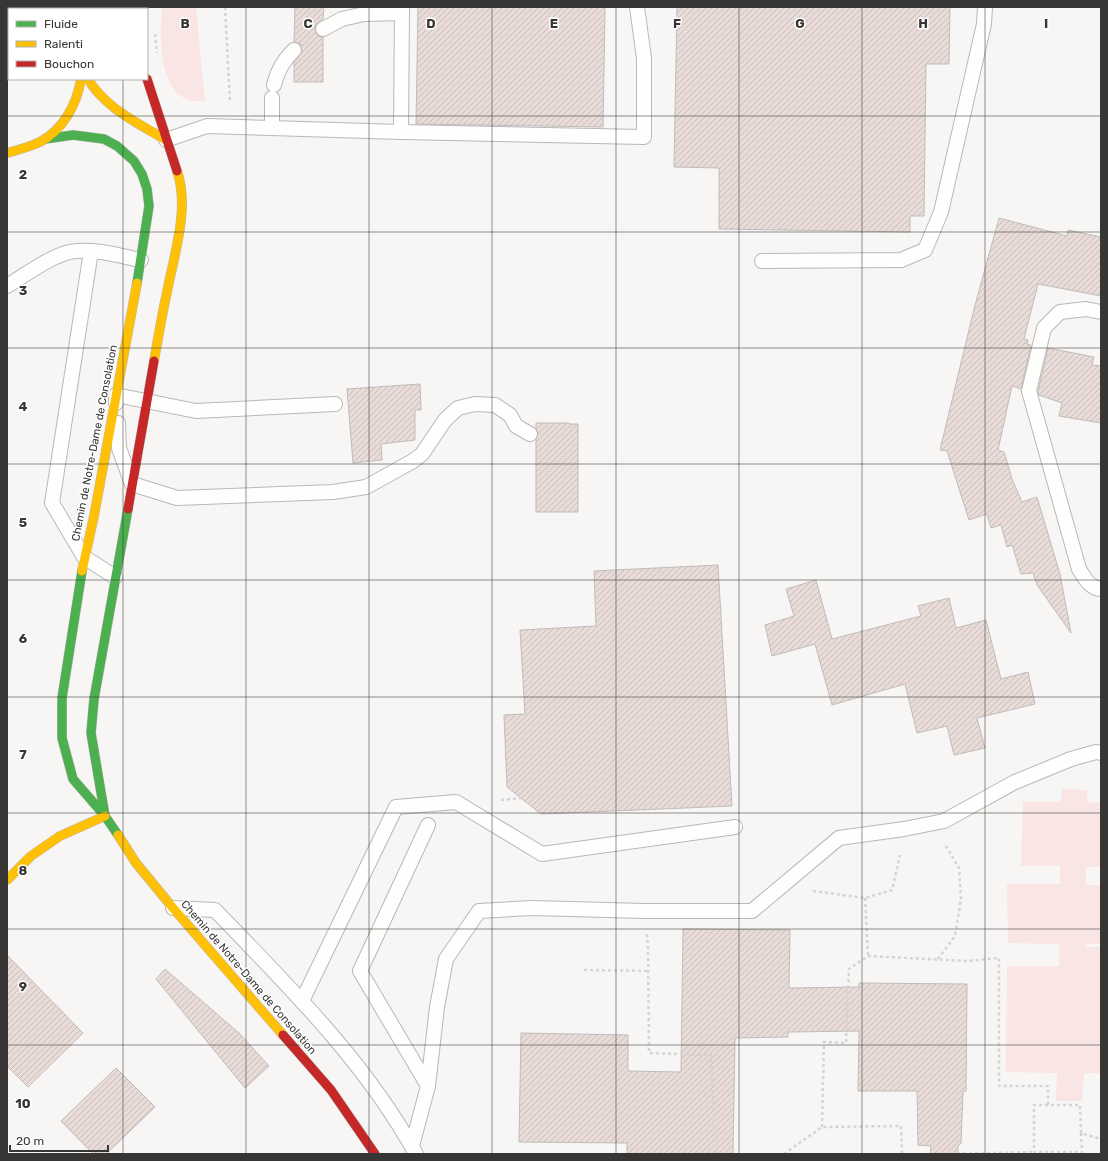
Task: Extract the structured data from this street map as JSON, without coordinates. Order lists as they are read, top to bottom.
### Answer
{
  "streets": {
    "street": ["Chemin de Notre-Dame de Consolation"]
  },
  "legend": ["Fluide", "Ralenti", "Bouchon"],
  "scale_bar": "20 m",
  "grid": {
    "columns": [
      "B",
      "C",
      "D",
      "E",
      "F",
      "G",
      "H",
      "I"
    ],
    "rows": [
      "2",
      "3",
      "4",
      "5",
      "6",
      "7",
      "8",
      "9",
      "10"
    ]
  }
}
